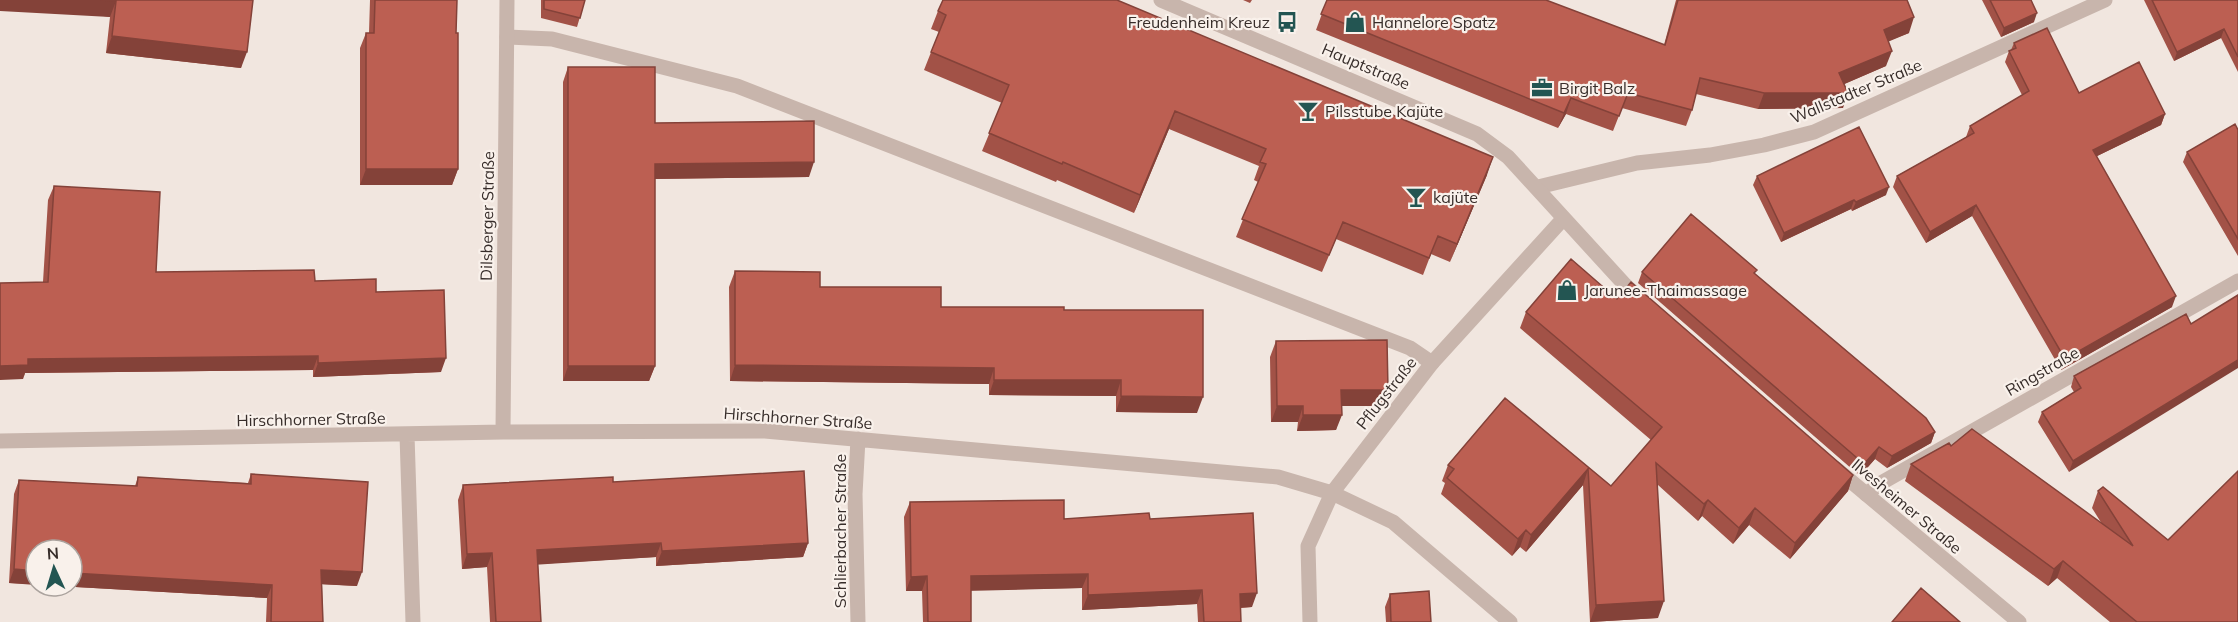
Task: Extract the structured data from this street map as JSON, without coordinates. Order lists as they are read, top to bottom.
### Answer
{
  "streets": {
    "street": [
      "Hauptstraße",
      "Wallstadter Straße",
      "Dilsberger Straße",
      "Ringstraße",
      "Pflugstraße",
      "Hirschhorner Straße",
      "Ilvesheimer Straße",
      "Schlierbacher Straße"
    ]
  },
  "crossings": [
    ["Hauptstraße", "Wallstadter Straße"],
    ["Hauptstraße", "Pflugstraße"],
    ["Dilsberger Straße", "Hirschhorner Straße"],
    ["Ringstraße", "Ilvesheimer Straße"],
    ["Pflugstraße", "Hirschhorner Straße"],
    ["Hirschhorner Straße", "Schlierbacher Straße"]
  ],
  "places": {
    "bus stop": ["Freudenheim Kreuz"],
    "shop": ["Hannelore Spatz", "Jarunee-Thaimassage"],
    "office": ["Birgit Balz"],
    "bar": ["Pilsstube Kajüte", "kajüte"]
  },
  "north": "top"
}
